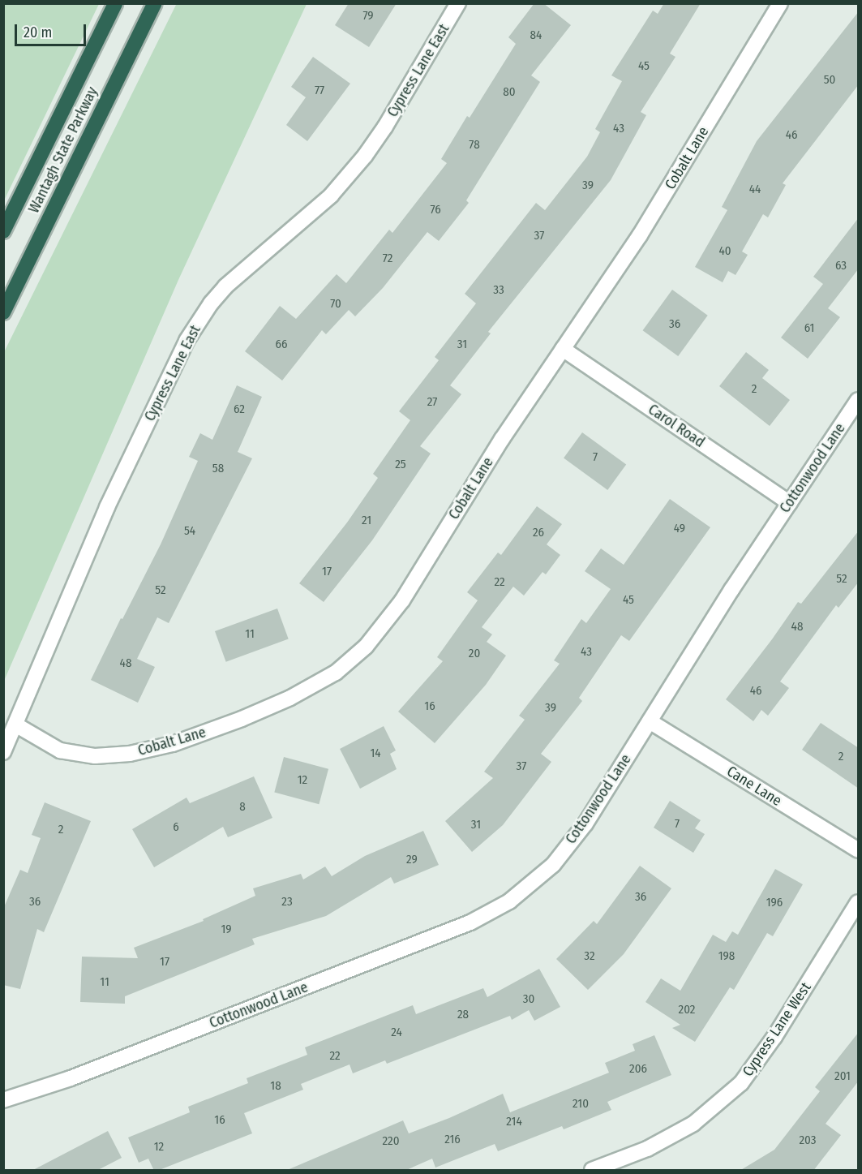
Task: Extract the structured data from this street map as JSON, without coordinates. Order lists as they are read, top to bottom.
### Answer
{
  "streets": {
    "highway": ["Wantagh State Parkway"],
    "street": [
      "Cypress Lane East",
      "Cobalt Lane",
      "Carol Road",
      "Cottonwood Lane",
      "Cane Lane",
      "Cypress Lane West"
    ]
  },
  "crossings": [
    ["Cypress Lane East", "Cobalt Lane"],
    ["Cobalt Lane", "Carol Road"],
    ["Carol Road", "Cottonwood Lane"],
    ["Cottonwood Lane", "Cane Lane"]
  ],
  "house_numbers": [
    "79",
    "84",
    "45",
    "50",
    "77",
    "80",
    "43",
    "46",
    "78",
    "39",
    "44",
    "76",
    "37",
    "40",
    "72",
    "63",
    "33",
    "70",
    "36",
    "61",
    "66",
    "31",
    "2",
    "27",
    "62",
    "7",
    "25",
    "58",
    "21",
    "49",
    "54",
    "26",
    "17",
    "52",
    "22",
    "52",
    "45",
    "48",
    "11",
    "43",
    "20",
    "48",
    "46",
    "16",
    "39",
    "14",
    "2",
    "37",
    "12",
    "8",
    "7",
    "31",
    "6",
    "2",
    "29",
    "36",
    "36",
    "23",
    "196",
    "19",
    "32",
    "198",
    "17",
    "11",
    "30",
    "202",
    "28",
    "24",
    "22",
    "206",
    "201",
    "18",
    "210",
    "16",
    "214",
    "216",
    "203",
    "220",
    "12"
  ],
  "scale_bar": "20 m"
}
